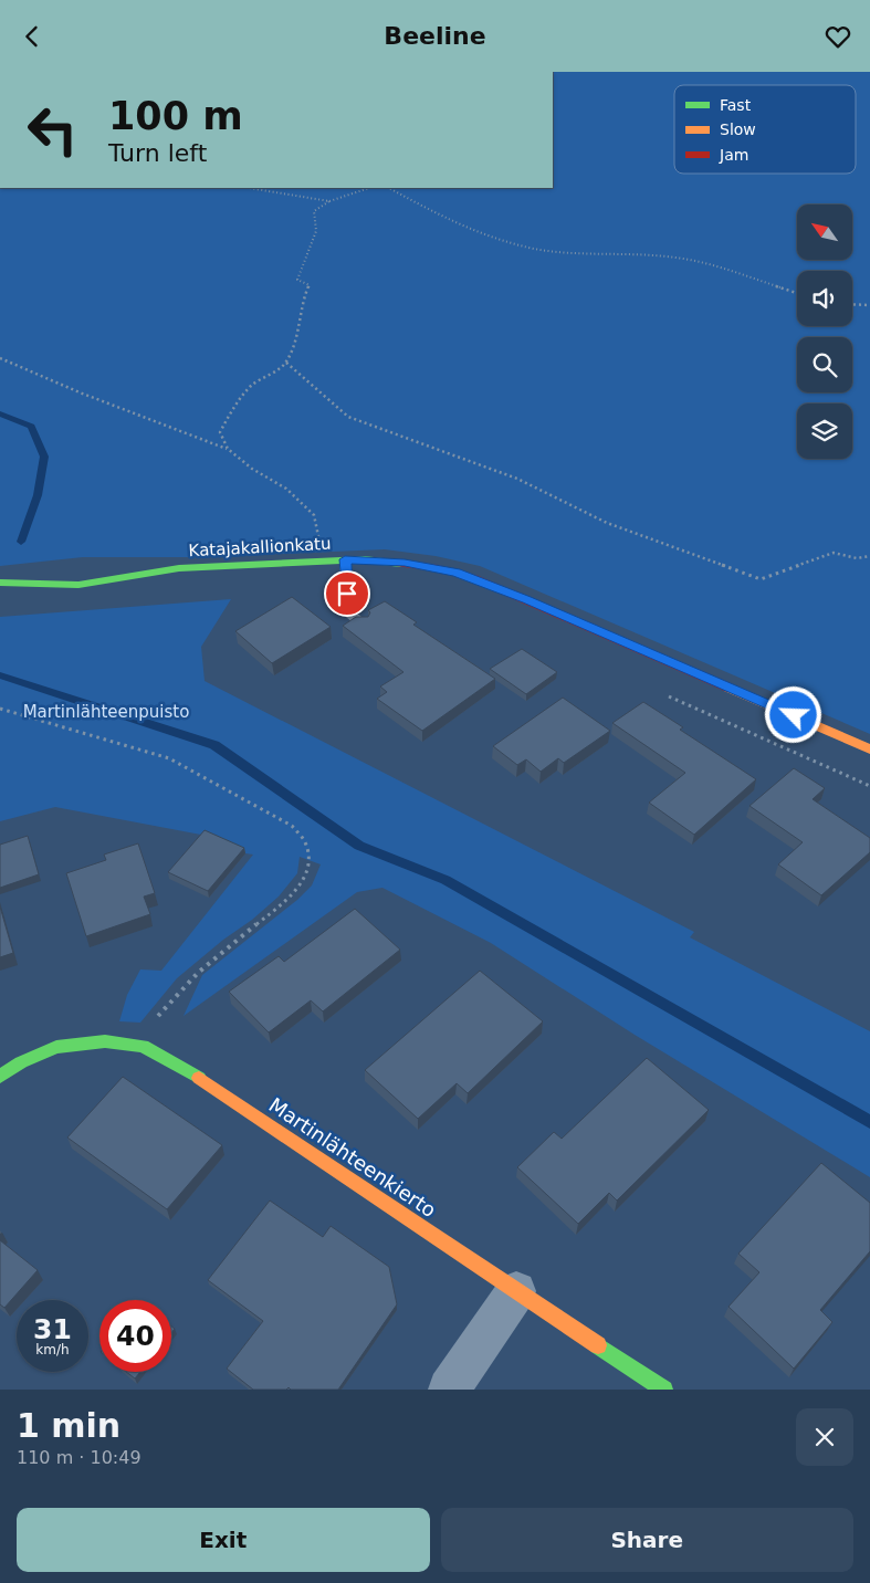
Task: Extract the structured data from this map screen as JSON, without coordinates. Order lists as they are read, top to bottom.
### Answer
{
  "streets": {
    "street": ["Katajakallionkatu", "Martinlähteenkierto"]
  },
  "parks": ["Martinlähteenpuisto"],
  "legend": ["Fast", "Slow", "Jam"],
  "north": "top left",
  "page": {
    "header": "Beeline",
    "turn": ["100 m", "Turn left"],
    "speed": "31 km/h",
    "limit": "40",
    "heading": ["1 min", "110 m · 10:49"],
    "buttons": ["Exit", "Share"]
  }
}
